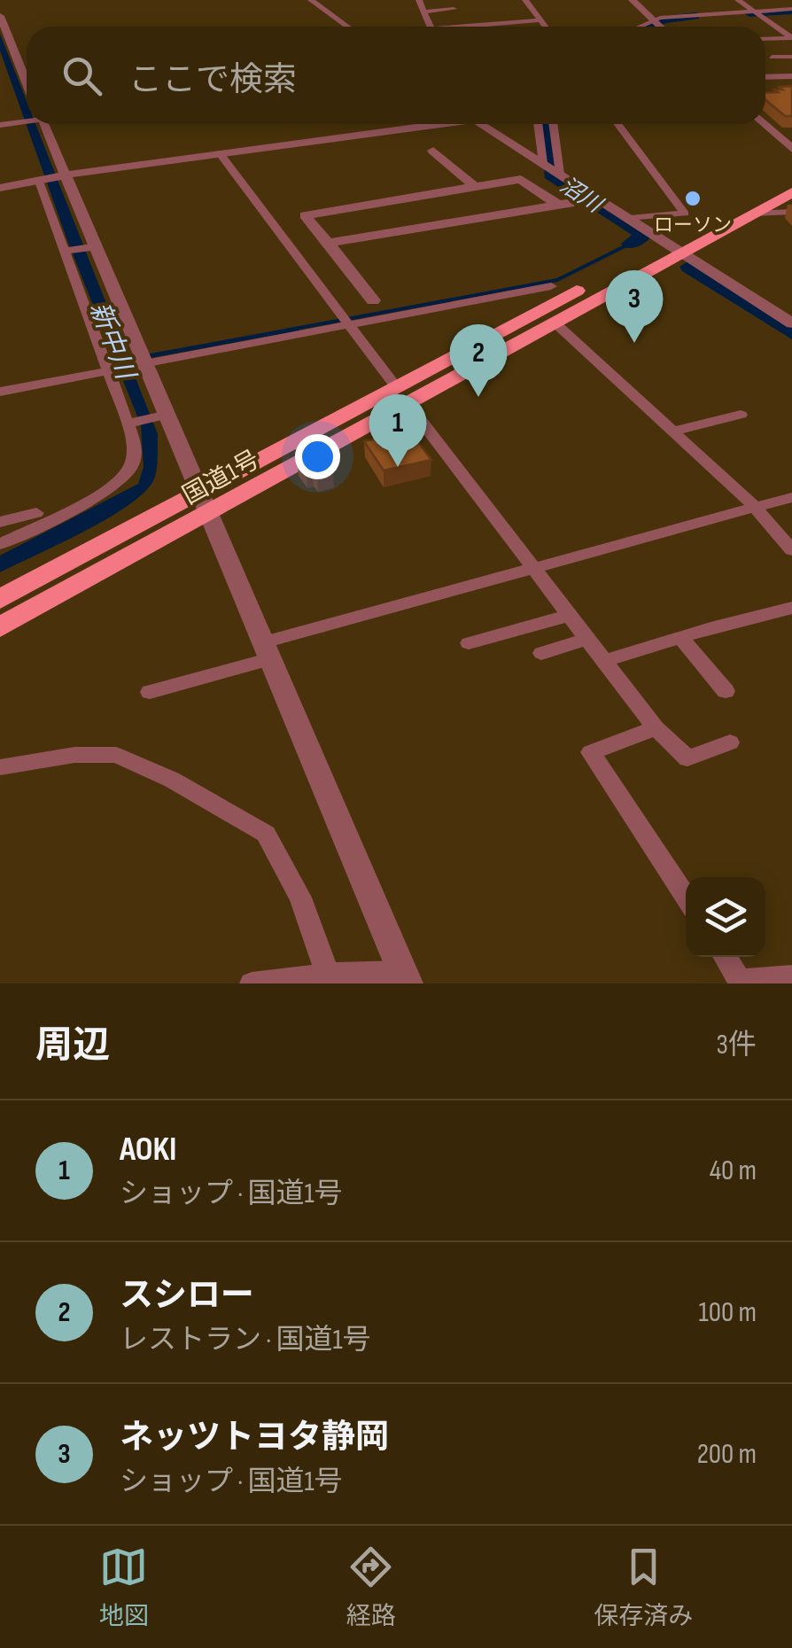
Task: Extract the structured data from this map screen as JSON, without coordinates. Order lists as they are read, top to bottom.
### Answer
{
  "streets": {
    "highway": ["国道1号"]
  },
  "water": ["沼川", "新中川"],
  "places": ["ローソン"],
  "page": {
    "search": "ここで検索",
    "pins": ["3", "2", "1"],
    "heading": ["周辺", "3件"],
    "list": [
      {
        "mark": "1",
        "name": "AOKI",
        "note": "ショップ · 国道1号",
        "value": "40 m"
      },
      {
        "mark": "2",
        "name": "スシロー",
        "note": "レストラン · 国道1号",
        "value": "100 m"
      },
      {
        "mark": "3",
        "name": "ネッツトヨタ静岡",
        "note": "ショップ · 国道1号",
        "value": "200 m"
      }
    ],
    "nav": ["地図", "経路", "保存済み"]
  }
}
